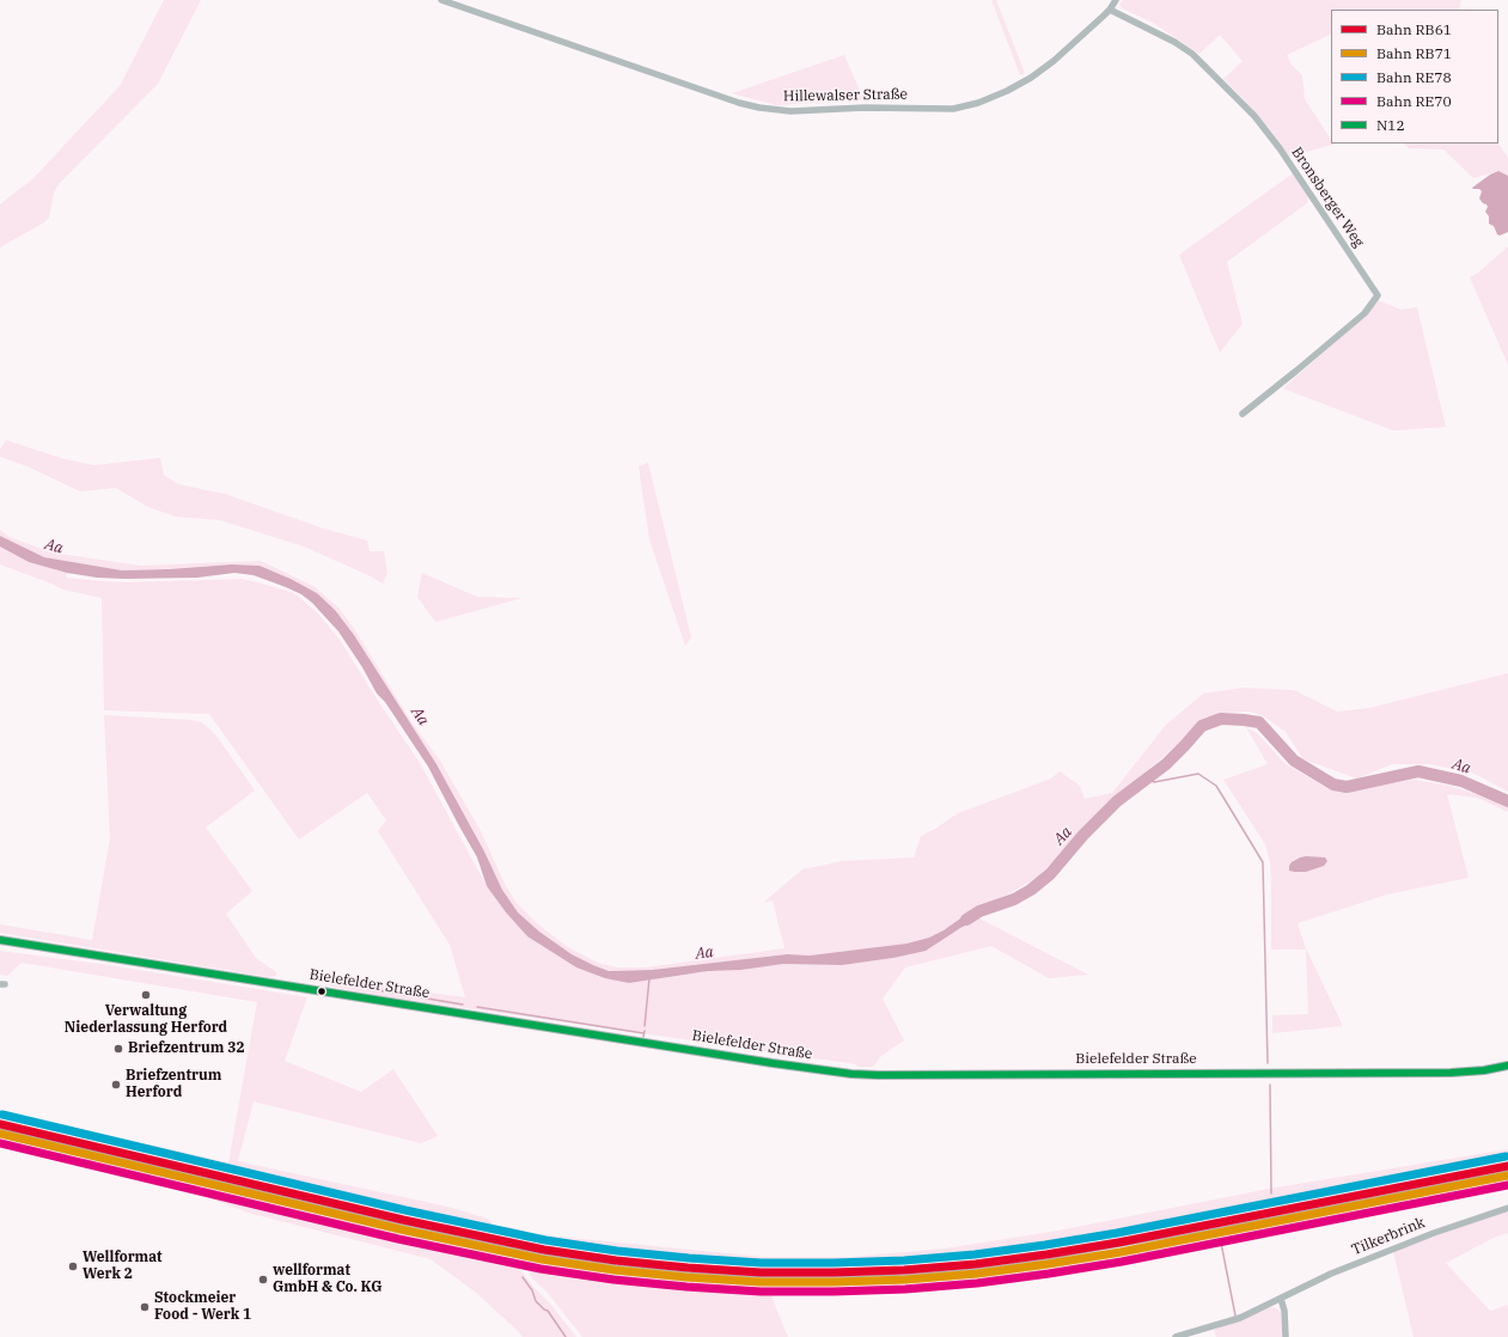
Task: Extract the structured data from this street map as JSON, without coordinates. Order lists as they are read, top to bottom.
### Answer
{
  "streets": {
    "main road": ["Bielefelder Straße"],
    "street": ["Hillewalser Straße", "Bronsberger Weg", "Tilkerbrink"]
  },
  "crossings": [
    ["Hillewalser Straße", "Bronsberger Weg"]
  ],
  "water": ["Aa"],
  "places": [
    "Verwaltung Niederlassung Herford",
    "Briefzentrum 32",
    "Briefzentrum Herford",
    "Wellformat Werk 2",
    "wellformat GmbH & Co. KG",
    "Stockmeier Food - Werk 1"
  ],
  "lines": [
    "transit line N12",
    "rail line RE78",
    "rail line RB61",
    "rail line RB71",
    "rail line RE70"
  ],
  "legend": [
    "Bahn RB61",
    "Bahn RB71",
    "Bahn RE78",
    "Bahn RE70",
    "N12"
  ]
}
